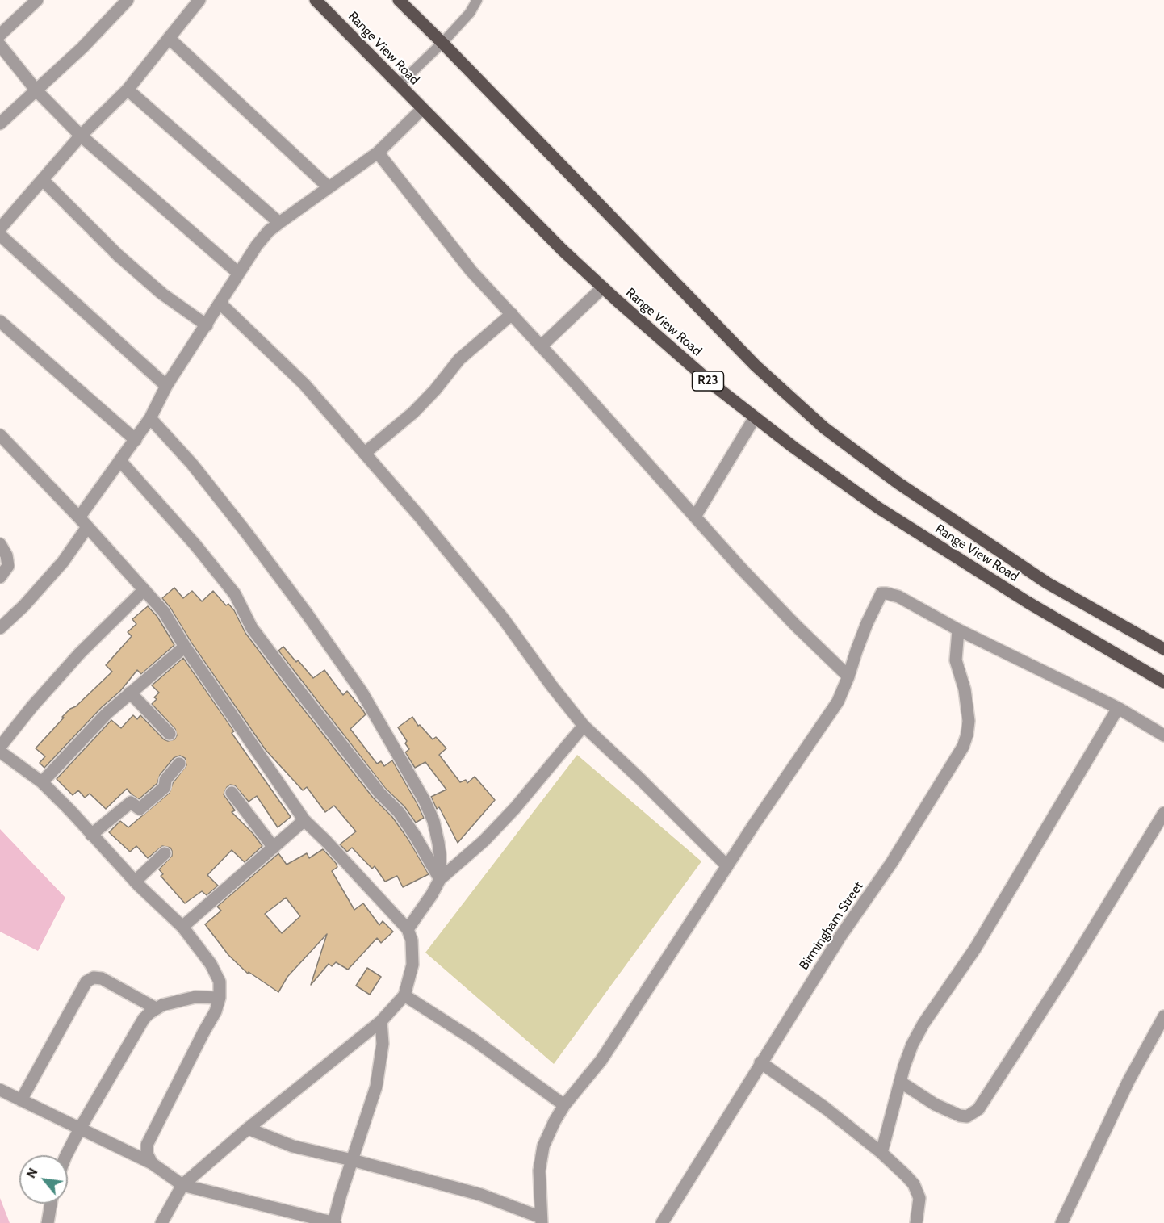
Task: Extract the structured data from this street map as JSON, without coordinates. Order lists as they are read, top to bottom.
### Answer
{
  "streets": {
    "main road": ["Range View Road", "R23"],
    "street": ["Birmingham Street"]
  },
  "north": "top left"
}
